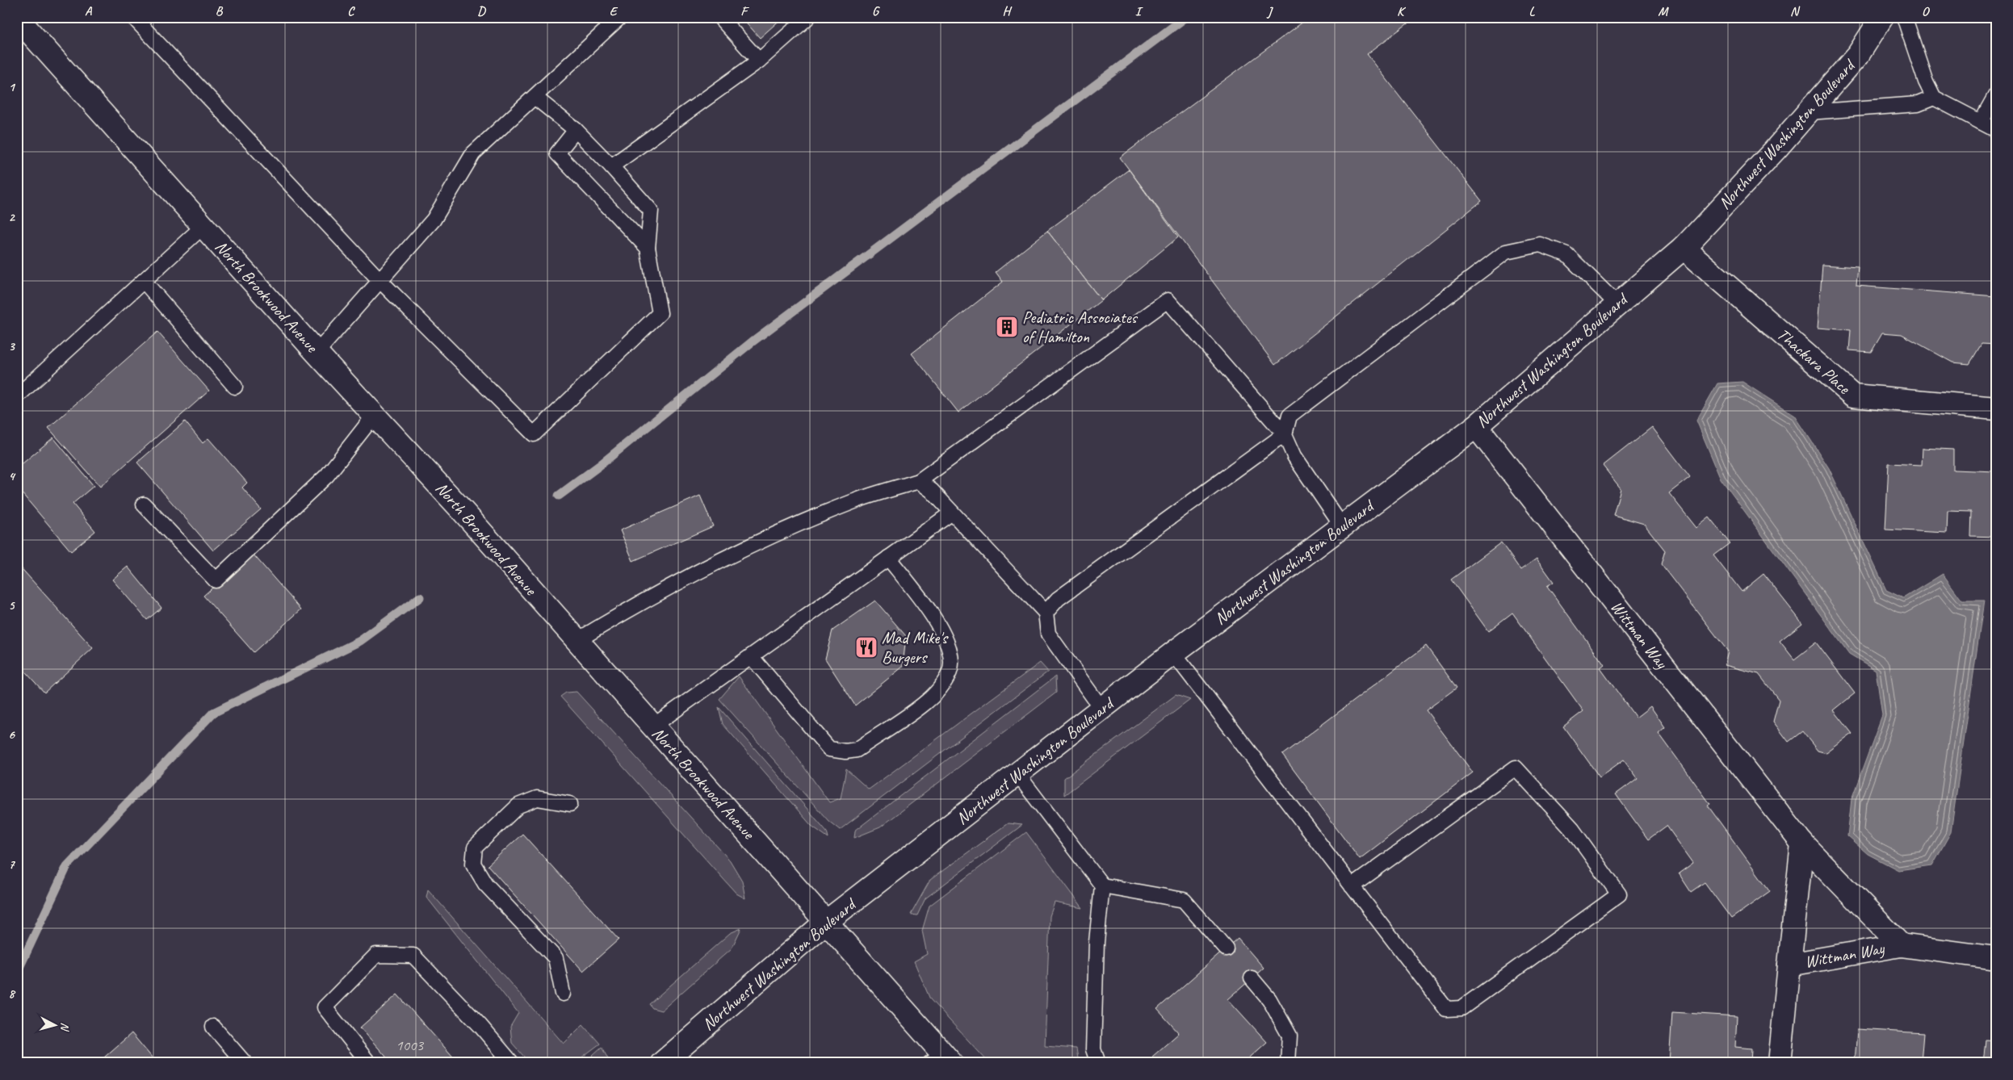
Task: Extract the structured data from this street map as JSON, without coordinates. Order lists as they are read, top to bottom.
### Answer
{
  "streets": {
    "street": [
      "Northwest Washington Boulevard",
      "North Brookwood Avenue",
      "Thackara Place",
      "Wittman Way"
    ]
  },
  "crossings": [
    ["Northwest Washington Boulevard", "North Brookwood Avenue"],
    ["Northwest Washington Boulevard", "Thackara Place"],
    ["Northwest Washington Boulevard", "Wittman Way"]
  ],
  "places": {
    "building": ["Pediatric Associates of Hamilton"],
    "restaurant": ["Mad Mike's Burgers"]
  },
  "house_numbers": ["1003"],
  "north": "right",
  "grid": {
    "columns": [
      "A",
      "B",
      "C",
      "D",
      "E",
      "F",
      "G",
      "H",
      "I",
      "J",
      "K",
      "L",
      "M",
      "N",
      "O"
    ],
    "rows": [
      "1",
      "2",
      "3",
      "4",
      "5",
      "6",
      "7",
      "8"
    ]
  }
}
